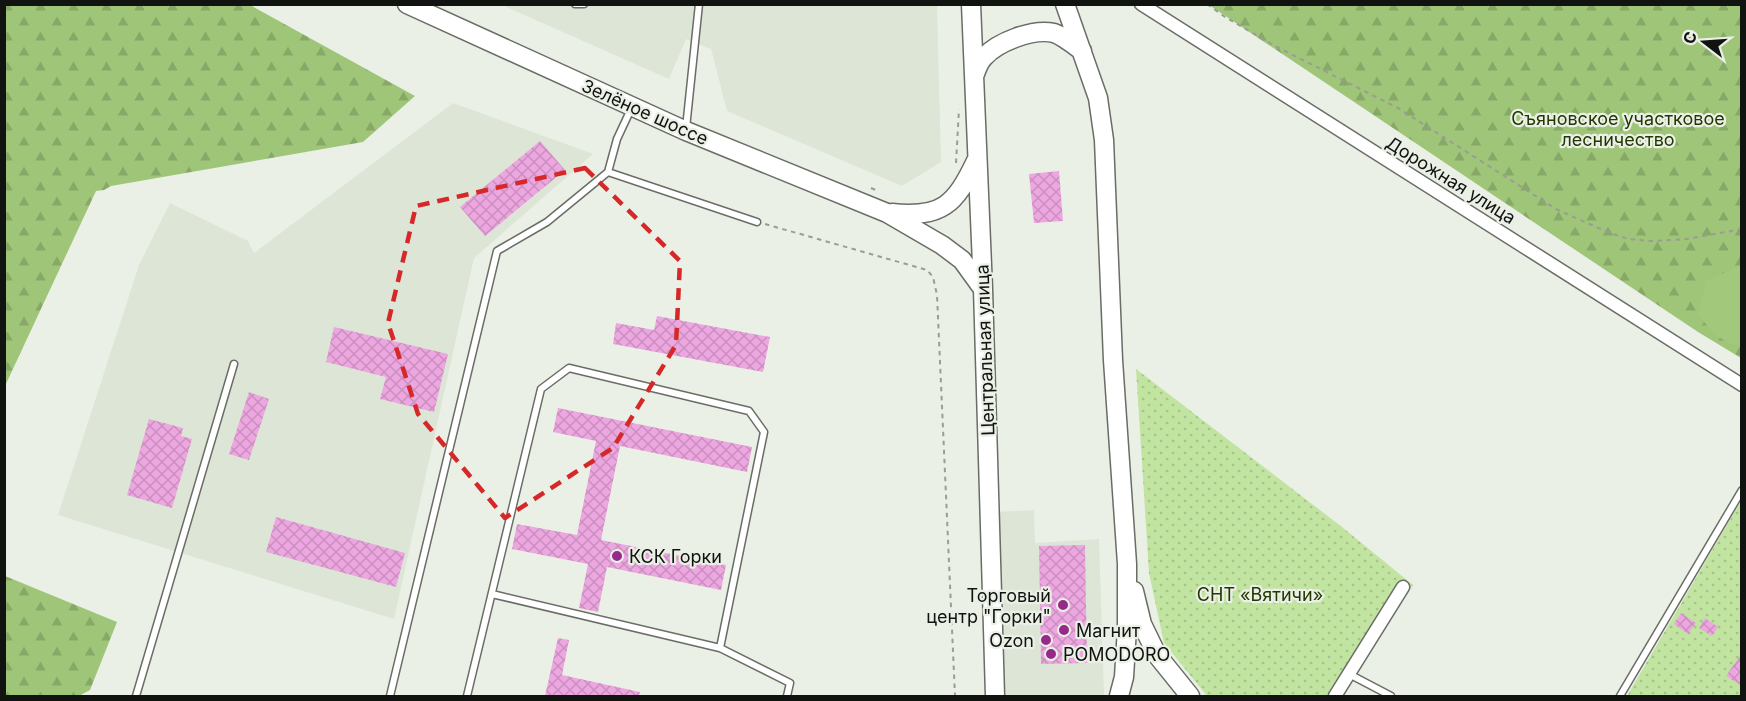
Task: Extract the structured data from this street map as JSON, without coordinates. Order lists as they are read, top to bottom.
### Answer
{
  "streets": {
    "main road": ["Зелёное шоссе", "Центральная улица"],
    "street": ["Дорожная улица"]
  },
  "parks": ["Съяновское участковое лесничество", "СНТ «Вятичи»"],
  "places": [
    "КСК Горки",
    "Торговый центр \"Горки\"",
    "Магнит",
    "Ozon",
    "POMODORO"
  ],
  "north": "left"
}
